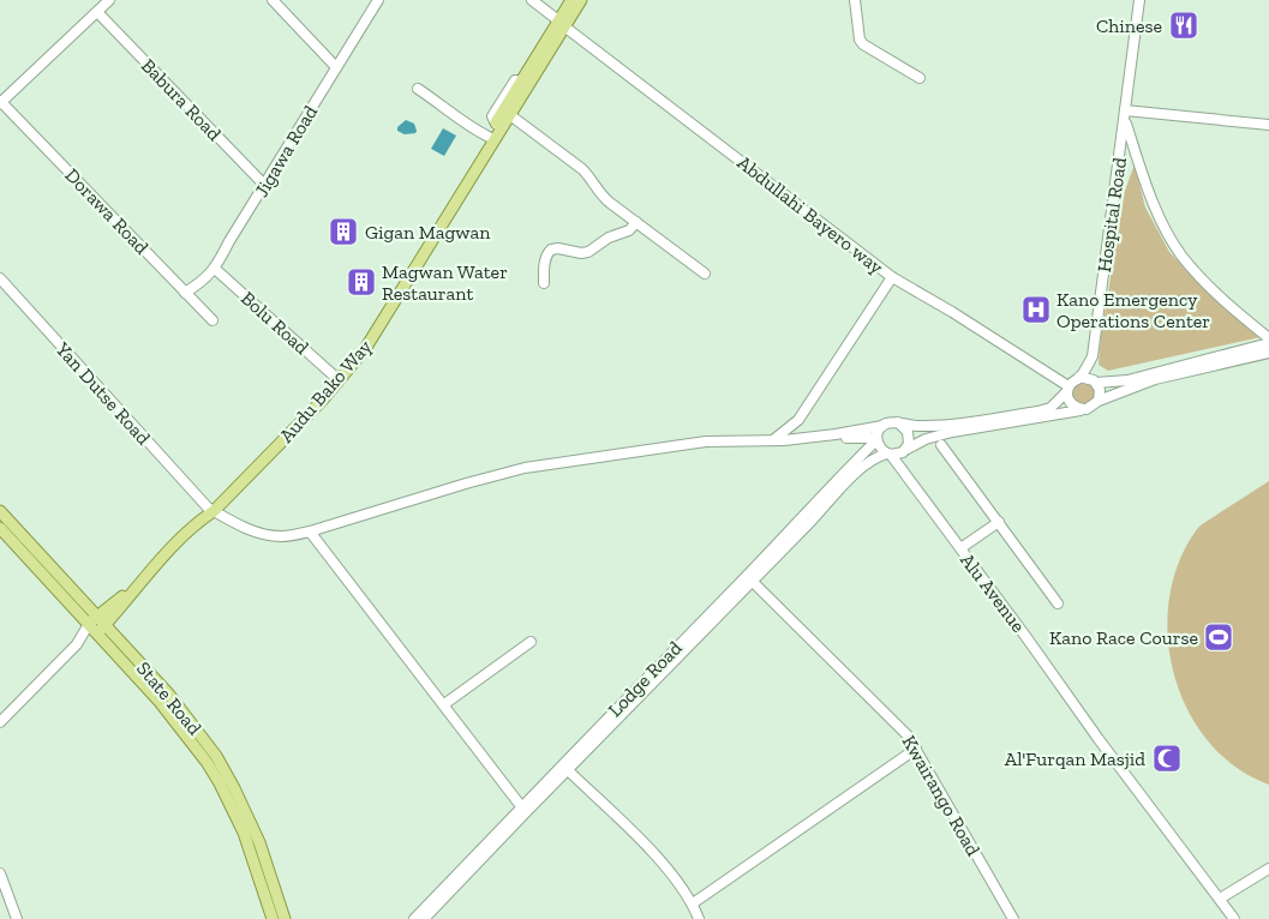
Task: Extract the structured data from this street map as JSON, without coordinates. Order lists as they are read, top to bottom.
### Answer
{
  "streets": {
    "main road": ["Audu Bako Way", "State Road"],
    "street": [
      "Babura Road",
      "Jigawa Road",
      "Dorawa Road",
      "Abdullahi Bayero way",
      "Hospital Road",
      "Bolu Road",
      "Yan Dutse Road",
      "Alu Avenue",
      "Lodge Road",
      "Kwairango Road"
    ]
  },
  "crossings": [
    ["Babura Road", "Jigawa Road"],
    ["Jigawa Road", "Dorawa Road"],
    ["Jigawa Road", "Bolu Road"],
    ["Abdullahi Bayero way", "Hospital Road"],
    ["Abdullahi Bayero way", "Audu Bako Way"],
    ["Abdullahi Bayero way", "Lodge Road"],
    ["Hospital Road", "Lodge Road"],
    ["Bolu Road", "Audu Bako Way"],
    ["Audu Bako Way", "Yan Dutse Road"],
    ["Audu Bako Way", "State Road"],
    ["Alu Avenue", "Lodge Road"],
    ["Lodge Road", "Kwairango Road"]
  ],
  "places": {
    "restaurant": ["Chinese"],
    "building": ["Gigan Magwan", "Magwan Water Restaurant"],
    "hospital": ["Kano Emergency Operations Center"],
    "sports": ["Kano Race Course"],
    "mosque": ["Al'Furqan Masjid"]
  }
}
